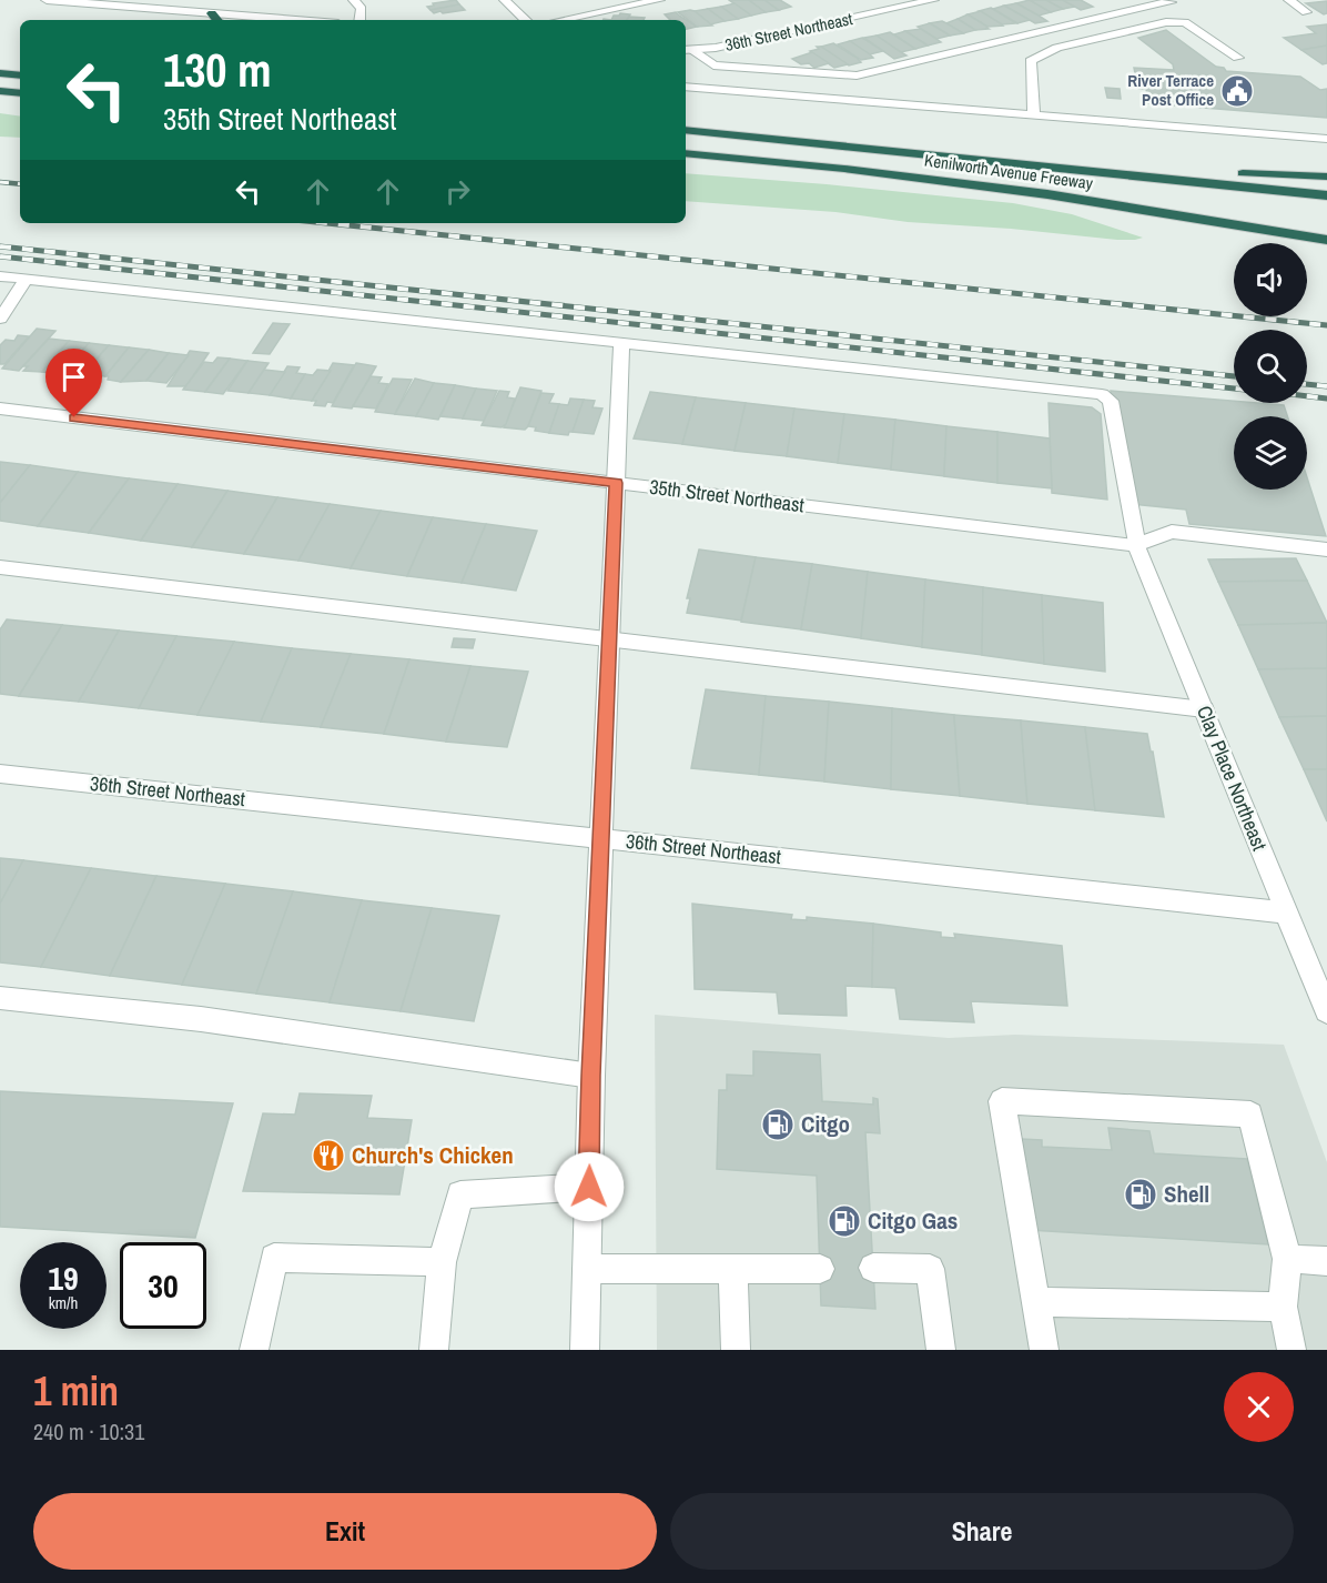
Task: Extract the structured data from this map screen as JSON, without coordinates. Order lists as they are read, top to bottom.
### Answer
{
  "streets": {
    "highway": ["Kenilworth Avenue Freeway"],
    "street": ["36th Street Northeast", "35th Street Northeast", "Clay Place Northeast"]
  },
  "crossings": [
    ["36th Street Northeast", "Clay Place Northeast"],
    ["35th Street Northeast", "Clay Place Northeast"]
  ],
  "places": {
    "public building": ["River Terrace Post Office"],
    "fuel station": ["Citgo", "Shell", "Citgo Gas"],
    "restaurant": ["Church's Chicken"]
  },
  "page": {
    "turn": ["130 m", "35th Street Northeast"],
    "speed": "19 km/h",
    "limit": "30",
    "heading": ["1 min", "240 m · 10:31"],
    "buttons": ["Exit", "Share"]
  }
}
